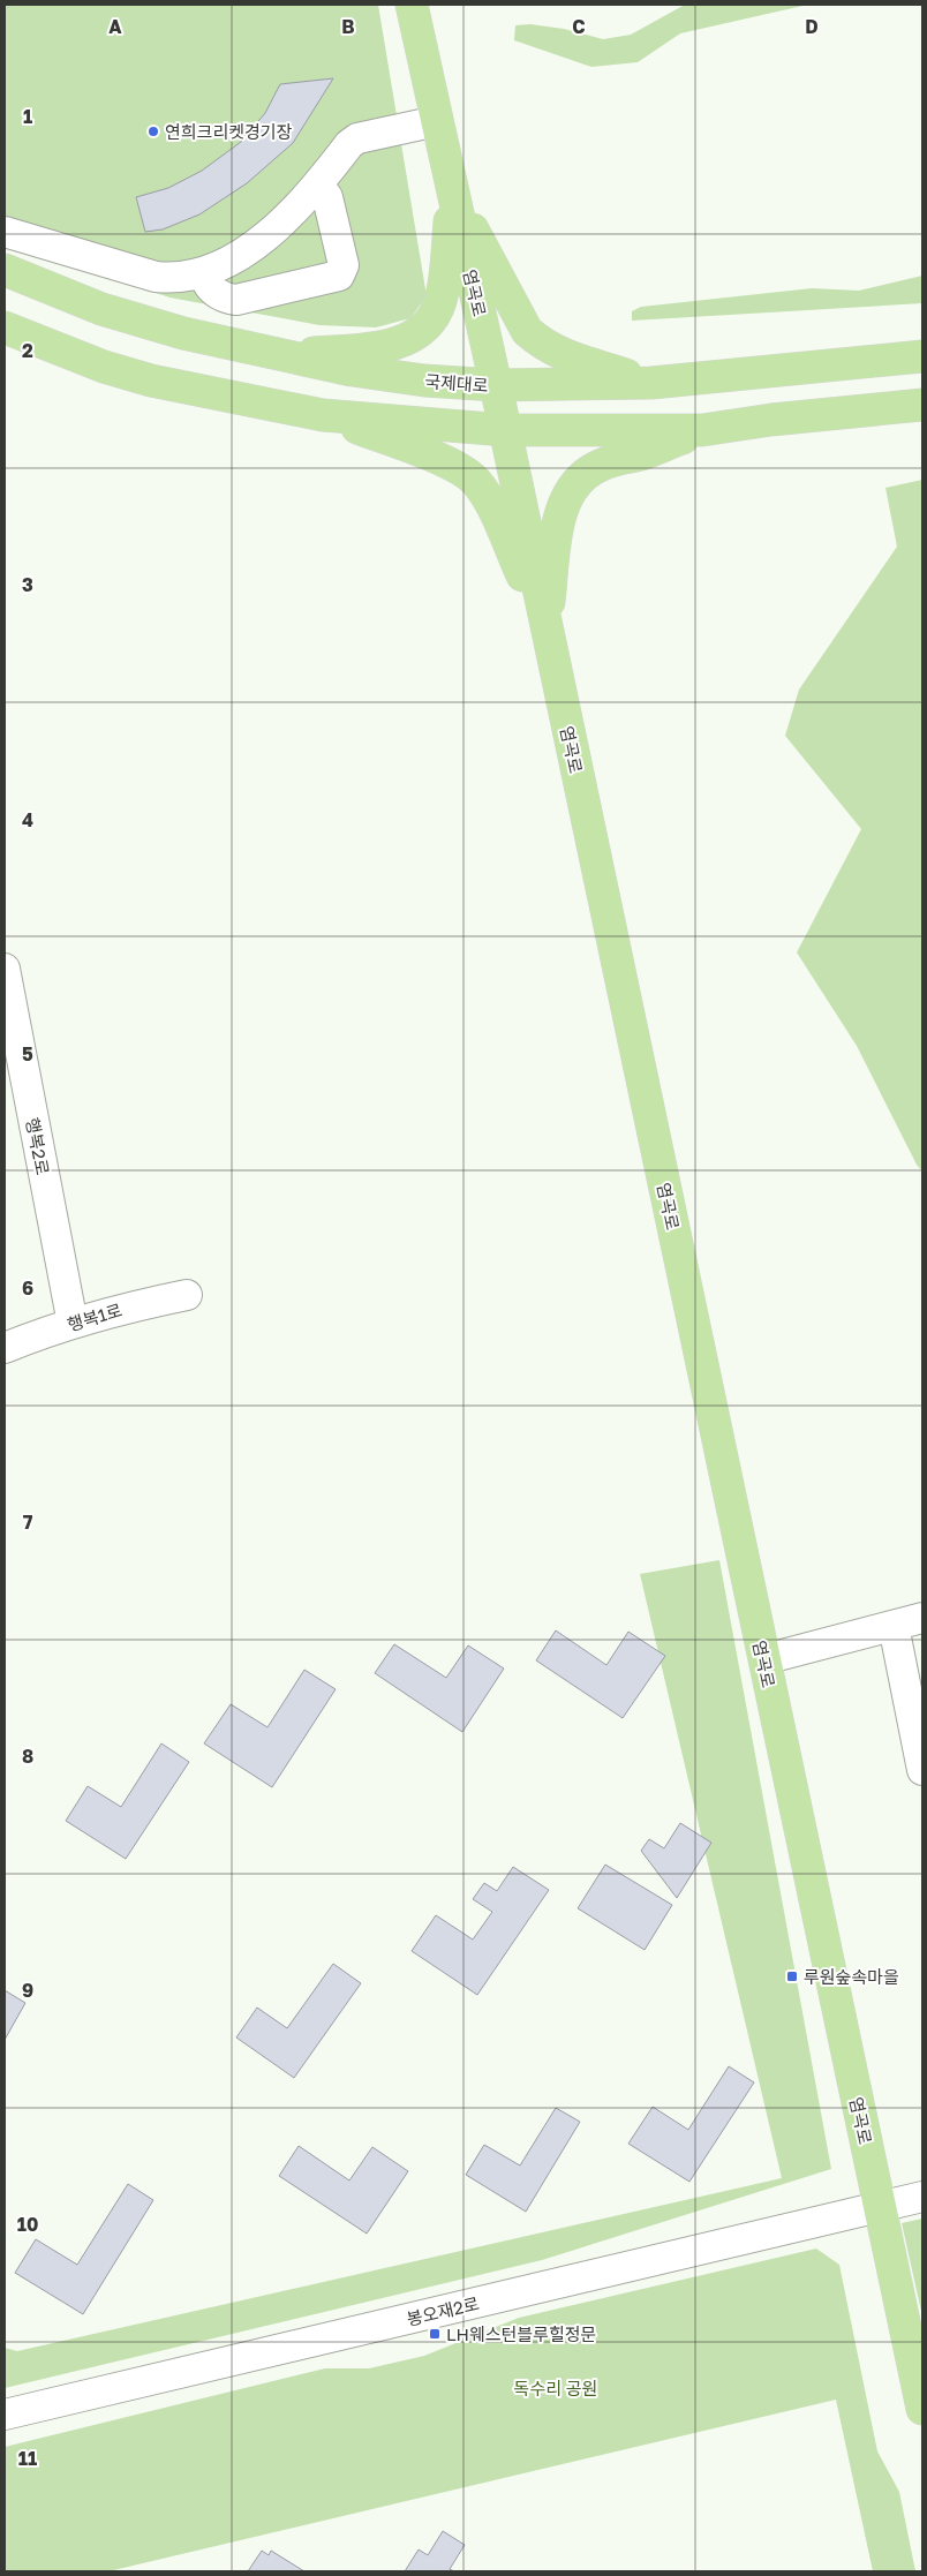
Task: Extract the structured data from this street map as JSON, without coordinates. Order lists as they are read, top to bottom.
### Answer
{
  "streets": {
    "main road": ["염곡로", "국제대로"],
    "street": ["행복2로", "행복1로", "봉오재2로"]
  },
  "crossings": [
    ["염곡로", "국제대로"],
    ["염곡로", "봉오재2로"],
    ["행복2로", "행복1로"]
  ],
  "parks": ["독수리 공원"],
  "places": {
    "other": ["연희크리켓경기장"],
    "transit": ["루원숲속마을", "LH웨스턴블루힐정문"]
  },
  "grid": {
    "columns": [
      "A",
      "B",
      "C",
      "D"
    ],
    "rows": [
      "1",
      "2",
      "3",
      "4",
      "5",
      "6",
      "7",
      "8",
      "9",
      "10",
      "11"
    ]
  }
}
